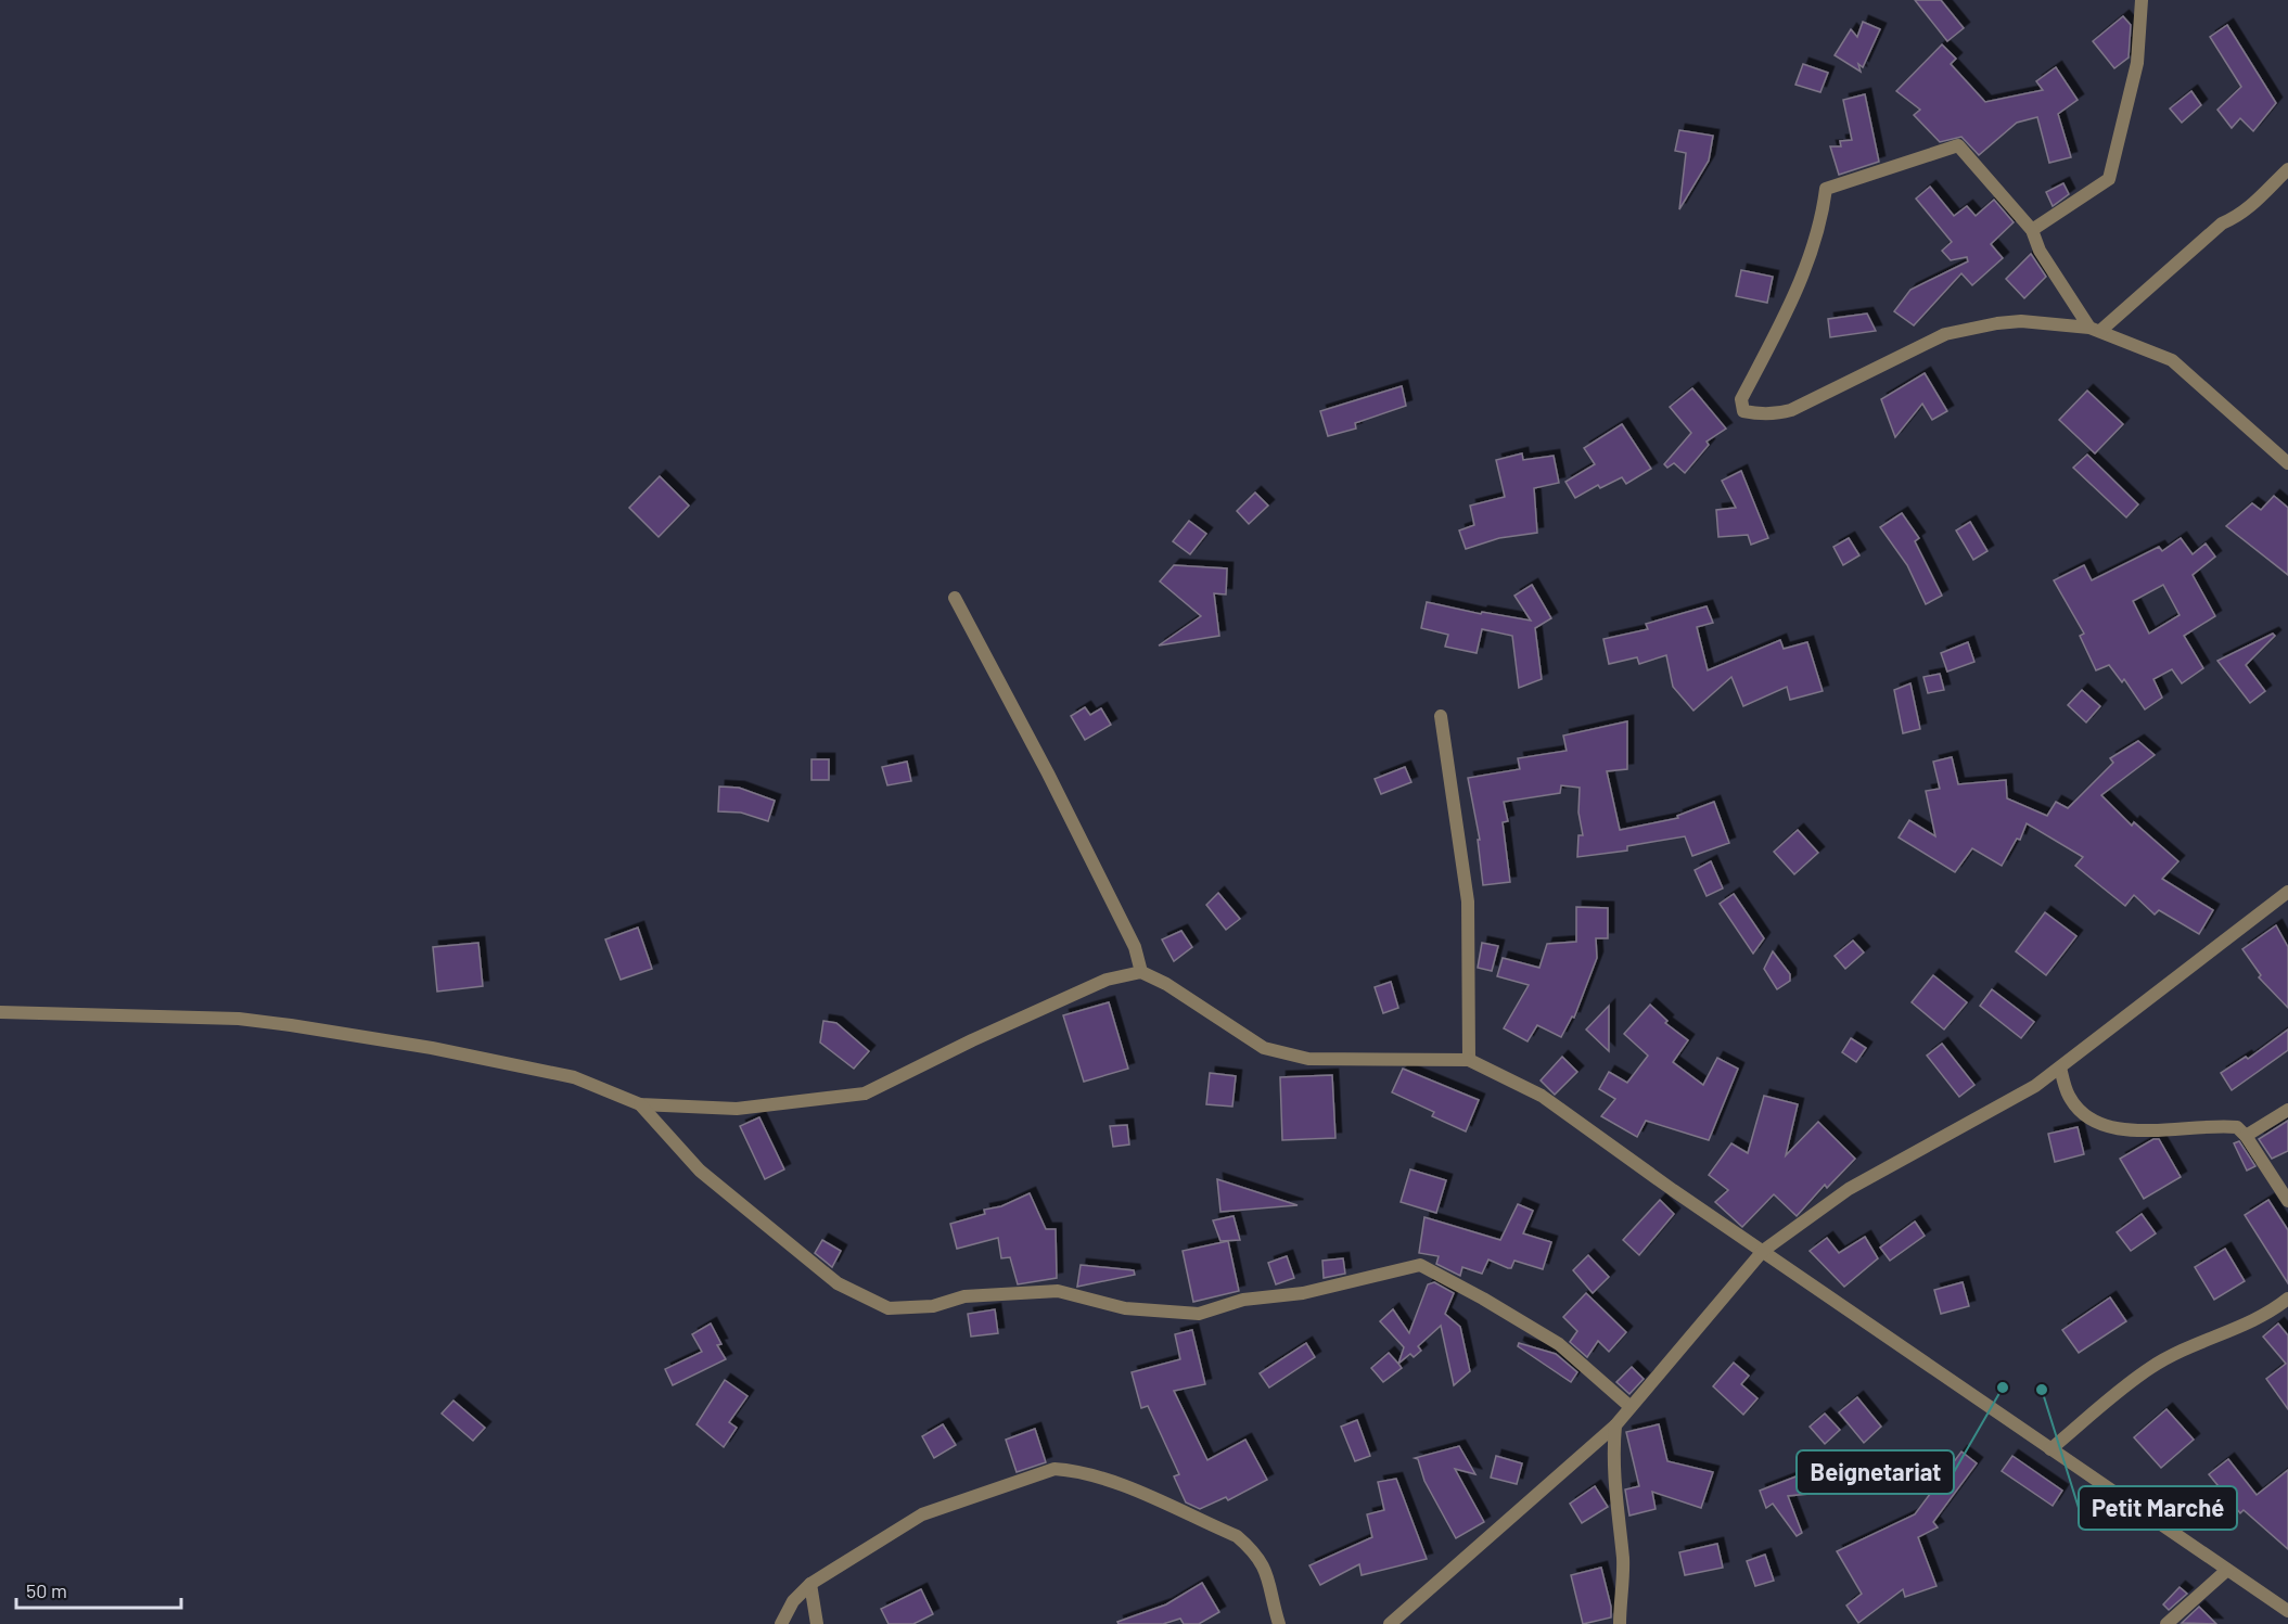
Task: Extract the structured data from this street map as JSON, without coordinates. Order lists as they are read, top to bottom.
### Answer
{
  "places": ["Beignetariat", "Petit Marché"],
  "scale_bar": "50 m"
}
